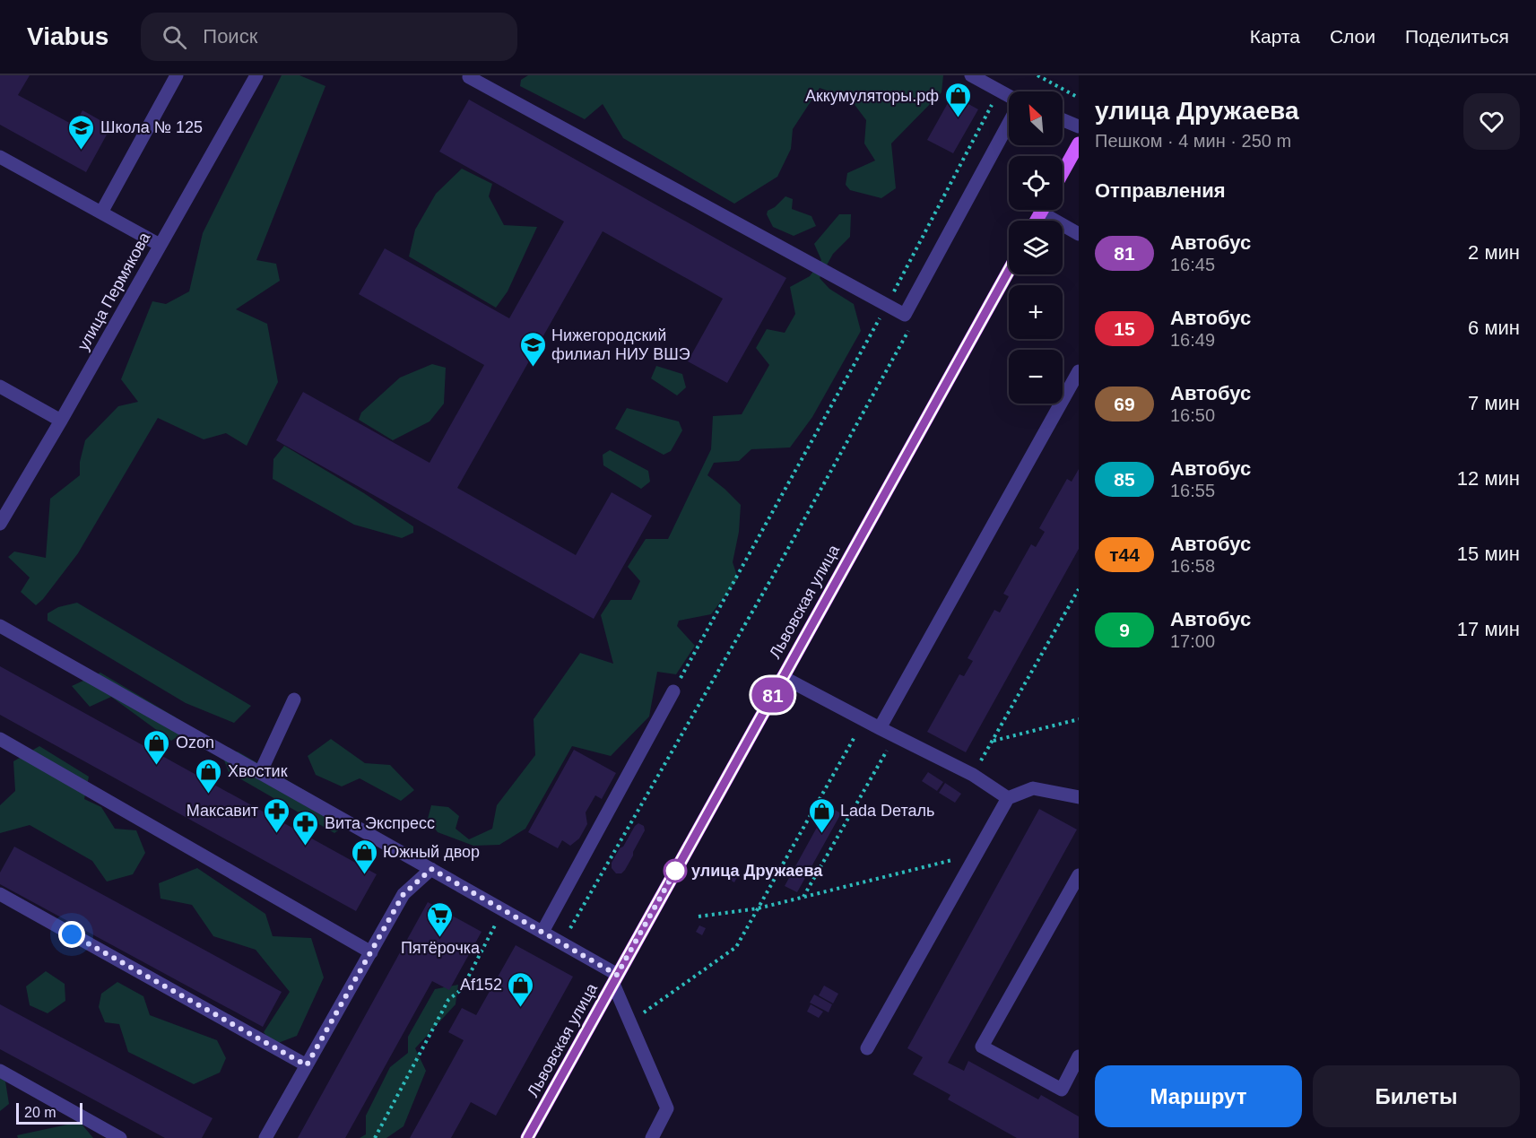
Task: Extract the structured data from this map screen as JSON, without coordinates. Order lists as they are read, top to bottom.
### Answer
{
  "streets": {
    "main road": ["Львовская улица"],
    "street": ["улица Пермякова"]
  },
  "places": {
    "shop": [
      "Аккумуляторы.рф",
      "Ozon",
      "Хвостик",
      "Lada Dеталь",
      "Южный двор",
      "Af152"
    ],
    "school or university": ["Школа № 125", "Нижегородский филиал НИУ ВШЭ"],
    "pharmacy": ["Максавит", "Вита Экспресс"],
    "other": ["улица Дружаева"],
    "supermarket": ["Пятёрочка"]
  },
  "lines": ["bus line 81"],
  "scale_bar": "20 m",
  "north": "top left",
  "page": {
    "header": "Viabus",
    "search": "Поиск",
    "nav": ["Карта", "Слои", "Поделиться"],
    "on_map": "81",
    "heading": [
      ["улица Дружаева", "Пешком · 4 мин · 250 m"],
      "Отправления"
    ],
    "map_buttons": ["+", "−"],
    "list": [
      {
        "mark": "81",
        "name": "Автобус",
        "note": "16:45",
        "value": "2 мин"
      },
      {
        "mark": "15",
        "name": "Автобус",
        "note": "16:49",
        "value": "6 мин"
      },
      {
        "mark": "69",
        "name": "Автобус",
        "note": "16:50",
        "value": "7 мин"
      },
      {
        "mark": "85",
        "name": "Автобус",
        "note": "16:55",
        "value": "12 мин"
      },
      {
        "mark": "т44",
        "name": "Автобус",
        "note": "16:58",
        "value": "15 мин"
      },
      {
        "mark": "9",
        "name": "Автобус",
        "note": "17:00",
        "value": "17 мин"
      }
    ],
    "buttons": ["Маршрут", "Билеты"],
    "scale": "20 m"
  }
}
